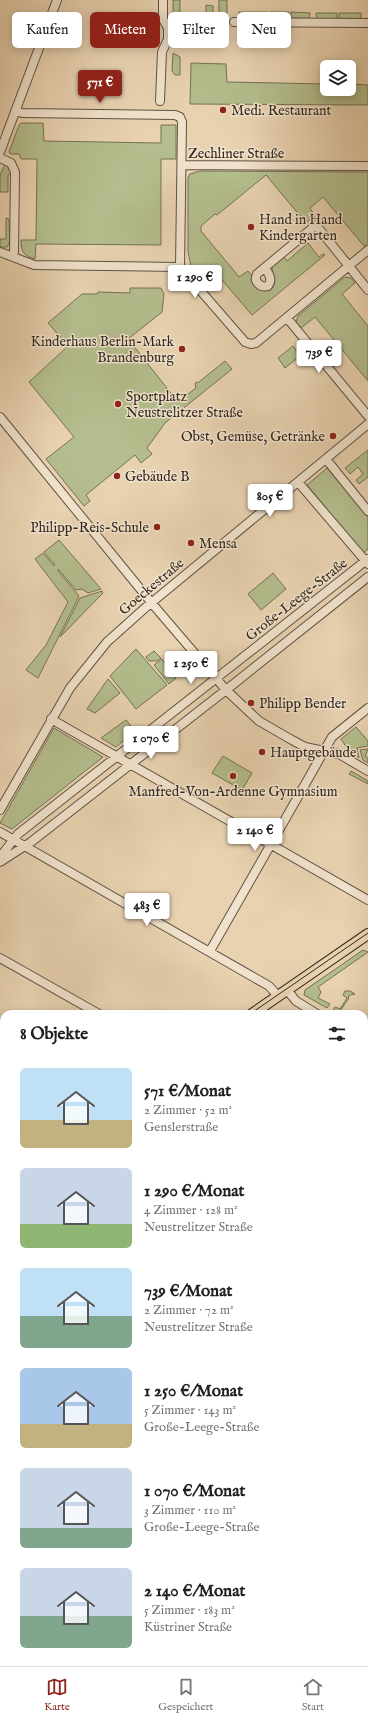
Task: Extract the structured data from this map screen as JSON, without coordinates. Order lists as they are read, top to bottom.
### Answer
{
  "streets": {
    "street": ["Zechliner Straße", "Goeckestraße", "Große-Leege-Straße"]
  },
  "places": [
    "Medi. Restaurant",
    "Hand in Hand Kindergarten",
    "Kinderhaus Berlin-Mark Brandenburg",
    "Sportplatz Neustrelitzer Straße",
    "Obst, Gemüse, Getränke",
    "Gebäude B",
    "Philipp-Reis-Schule",
    "Mensa",
    "Philipp Bender",
    "Hauptgebäude",
    "Manfred-Von-Ardenne Gymnasium"
  ],
  "page": {
    "chip": [
      "Kaufen",
      "Mieten",
      "Filter",
      "Neu"
    ],
    "price": [
      "571 €",
      "1 290 €",
      "739 €",
      "805 €",
      "1 250 €",
      "1 070 €",
      "2 140 €",
      "483 €"
    ],
    "heading": "8 Objekte",
    "list": [
      {
        "name": "571 €/Monat",
        "note": "2 Zimmer · 52 m² · Genslerstraße"
      },
      {
        "name": "1 290 €/Monat",
        "note": "4 Zimmer · 128 m² · Neustrelitzer Straße"
      },
      {
        "name": "739 €/Monat",
        "note": "2 Zimmer · 72 m² · Neustrelitzer Straße"
      },
      {
        "name": "1 250 €/Monat",
        "note": "5 Zimmer · 143 m² · Große-Leege-Straße"
      },
      {
        "name": "1 070 €/Monat",
        "note": "3 Zimmer · 110 m² · Große-Leege-Straße"
      },
      {
        "name": "2 140 €/Monat",
        "note": "5 Zimmer · 183 m² · Küstriner Straße"
      }
    ],
    "tabs": ["Karte", "Gespeichert", "Start"]
  }
}
